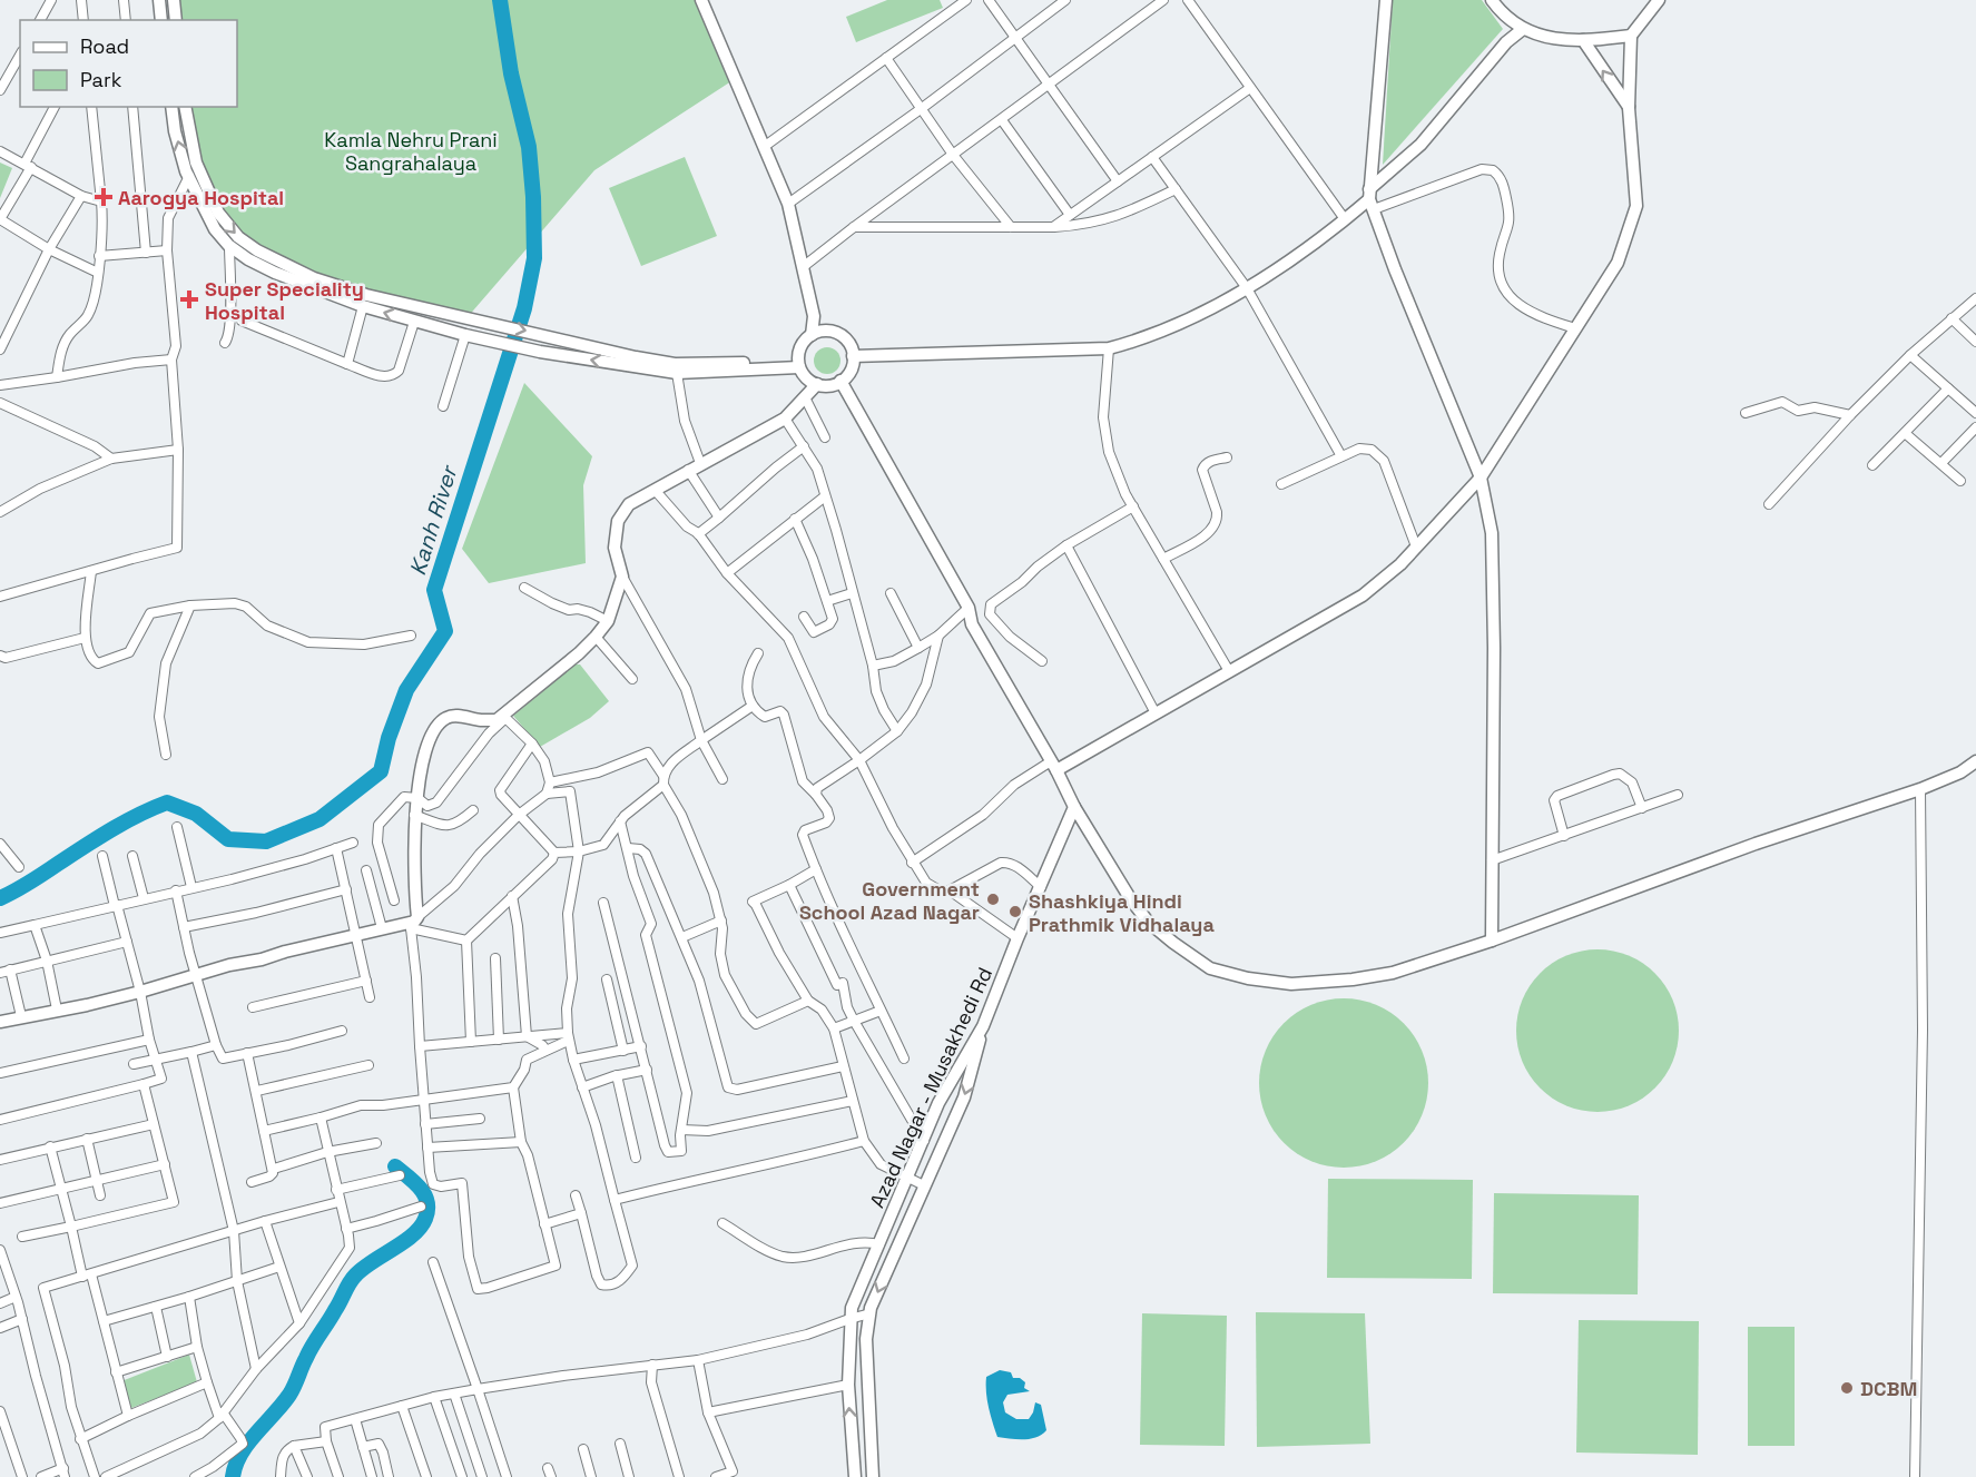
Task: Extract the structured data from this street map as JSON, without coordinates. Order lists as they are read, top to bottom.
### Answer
{
  "streets": {
    "street": ["Azad Nagar - Musakhedi Rd"]
  },
  "water": ["Kanh River"],
  "parks": ["Kamla Nehru Prani Sangrahalaya"],
  "places": {
    "health": ["Aarogya Hospital", "Super Speciality Hospital"],
    "other": ["Government School Azad Nagar", "Shashkiya Hindi Prathmik Vidhalaya", "DCBM"]
  },
  "legend": ["Road", "Park"]
}
